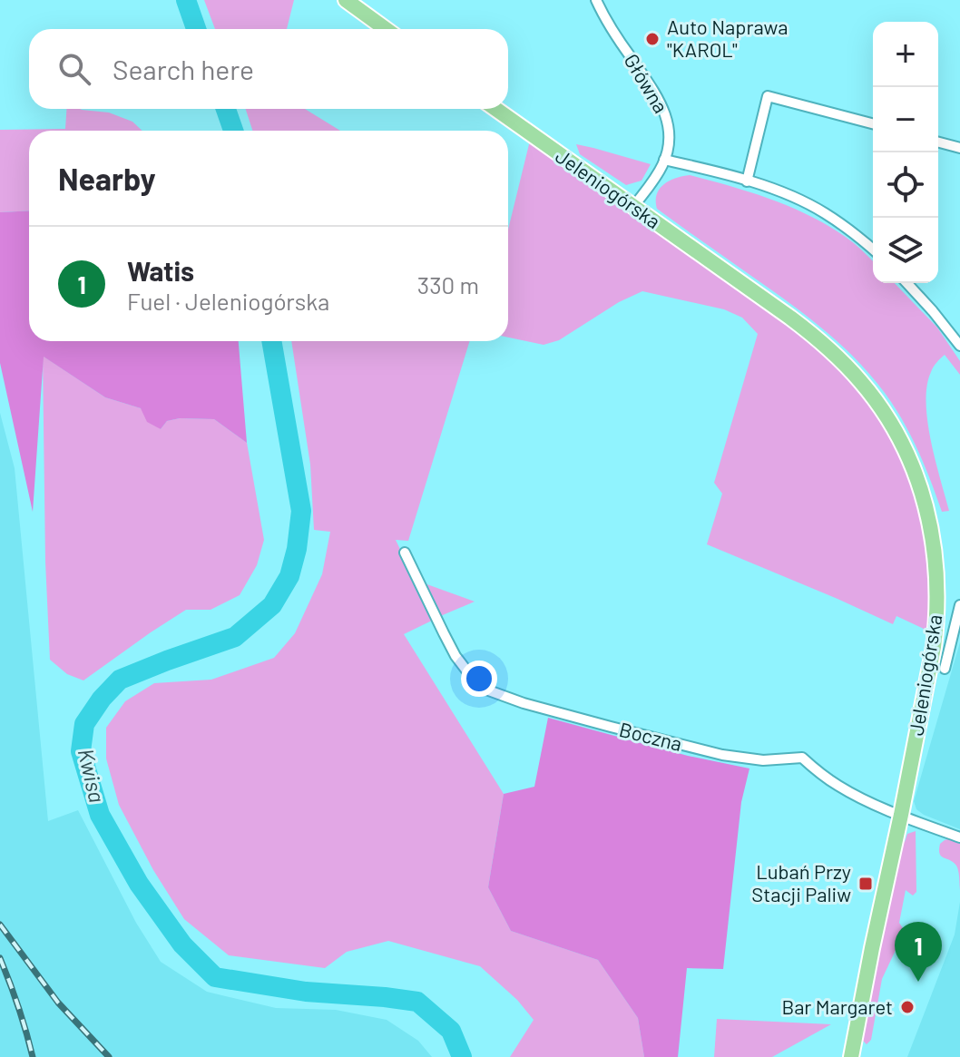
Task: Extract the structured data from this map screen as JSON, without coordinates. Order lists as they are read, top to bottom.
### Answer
{
  "streets": {
    "main road": ["Jeleniogórska"],
    "street": ["Główna", "Boczna"]
  },
  "crossings": [
    ["Główna", "Jeleniogórska"],
    ["Jeleniogórska", "Boczna"]
  ],
  "water": ["Kwisa"],
  "places": {
    "other": ["Auto Naprawa \"KAROL\"", "Bar Margaret"],
    "transit": ["Lubań Przy Stacji Paliw"]
  },
  "page": {
    "map_buttons": ["+", "−"],
    "search": "Search here",
    "heading": "Nearby",
    "list": [
      {
        "mark": "1",
        "name": "Watis",
        "note": "Fuel · Jeleniogórska",
        "value": "330 m"
      }
    ],
    "pins": "1"
  }
}
